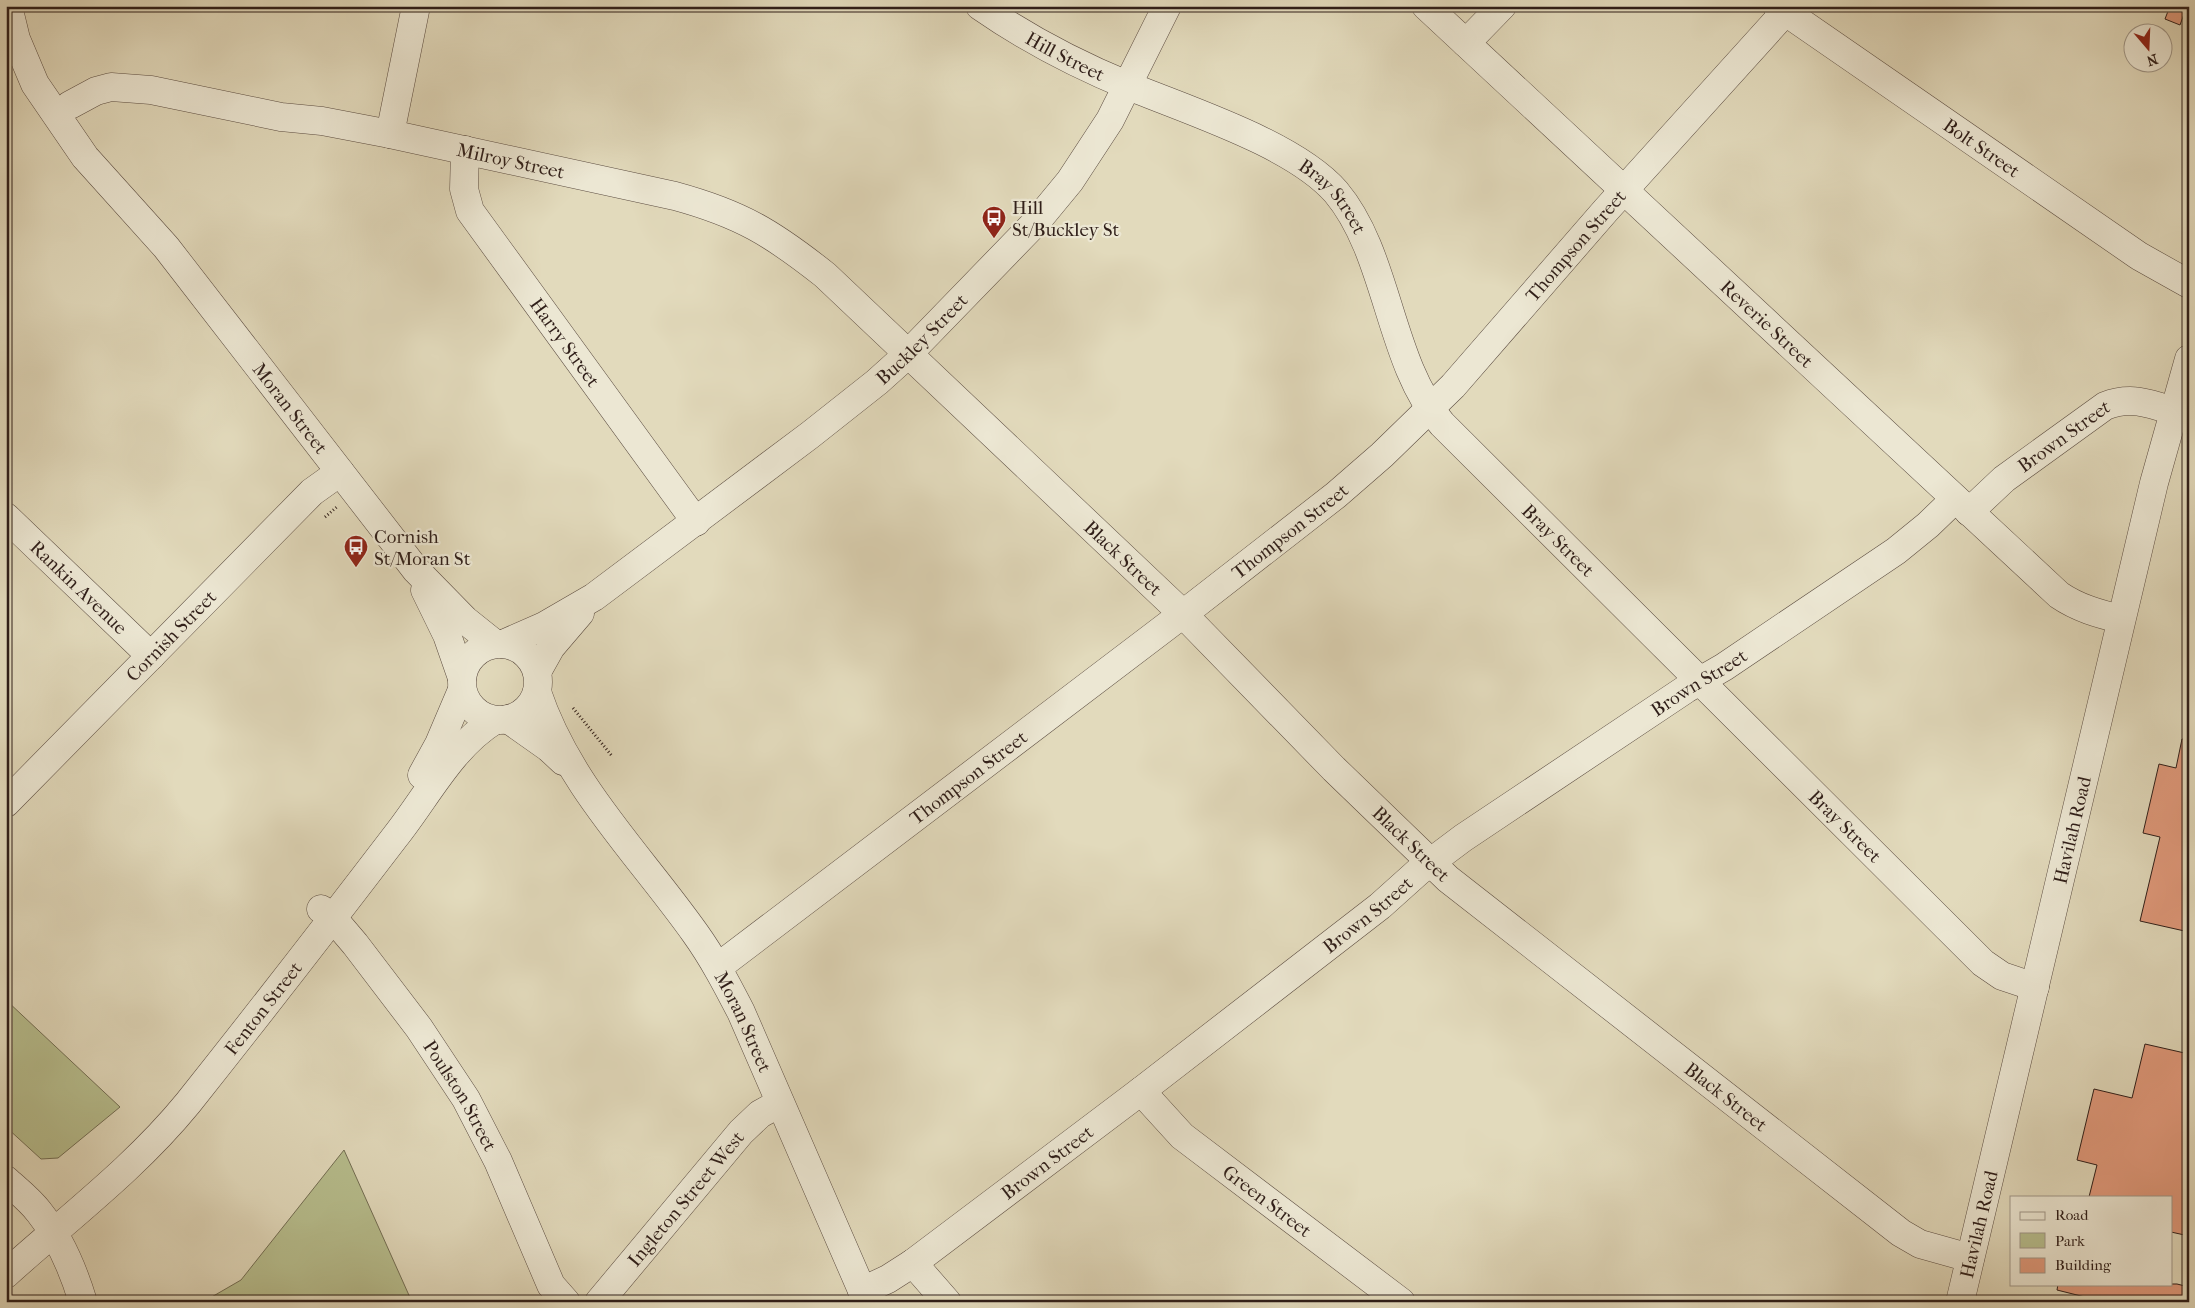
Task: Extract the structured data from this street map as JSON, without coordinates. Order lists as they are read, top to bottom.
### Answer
{
  "streets": {
    "street": [
      "Hill Street",
      "Bolt Street",
      "Milroy Street",
      "Bray Street",
      "Thompson Street",
      "Reverie Street",
      "Buckley Street",
      "Harry Street",
      "Moran Street",
      "Brown Street",
      "Black Street",
      "Rankin Avenue",
      "Cornish Street",
      "Havilah Road",
      "Fenton Street",
      "Poulston Street",
      "Ingleton Street West",
      "Green Street"
    ]
  },
  "crossings": [
    ["Hill Street", "Bray Street"],
    ["Hill Street", "Buckley Street"],
    ["Bolt Street", "Thompson Street"],
    ["Milroy Street", "Buckley Street"],
    ["Milroy Street", "Harry Street"],
    ["Milroy Street", "Moran Street"],
    ["Milroy Street", "Black Street"],
    ["Bray Street", "Thompson Street"],
    ["Bray Street", "Buckley Street"],
    ["Bray Street", "Brown Street"],
    ["Bray Street", "Havilah Road"],
    ["Thompson Street", "Reverie Street"],
    ["Thompson Street", "Moran Street"],
    ["Thompson Street", "Black Street"],
    ["Reverie Street", "Brown Street"],
    ["Reverie Street", "Havilah Road"],
    ["Buckley Street", "Harry Street"],
    ["Buckley Street", "Moran Street"],
    ["Buckley Street", "Black Street"],
    ["Buckley Street", "Fenton Street"],
    ["Moran Street", "Brown Street"],
    ["Moran Street", "Cornish Street"],
    ["Moran Street", "Fenton Street"],
    ["Moran Street", "Ingleton Street West"],
    ["Brown Street", "Black Street"],
    ["Brown Street", "Havilah Road"],
    ["Brown Street", "Green Street"],
    ["Black Street", "Havilah Road"],
    ["Rankin Avenue", "Cornish Street"],
    ["Fenton Street", "Poulston Street"]
  ],
  "places": {
    "bus stop": ["Hill St/Buckley St", "Cornish St/Moran St"]
  },
  "legend": ["Road", "Park", "Building"],
  "north": "bottom"
}
